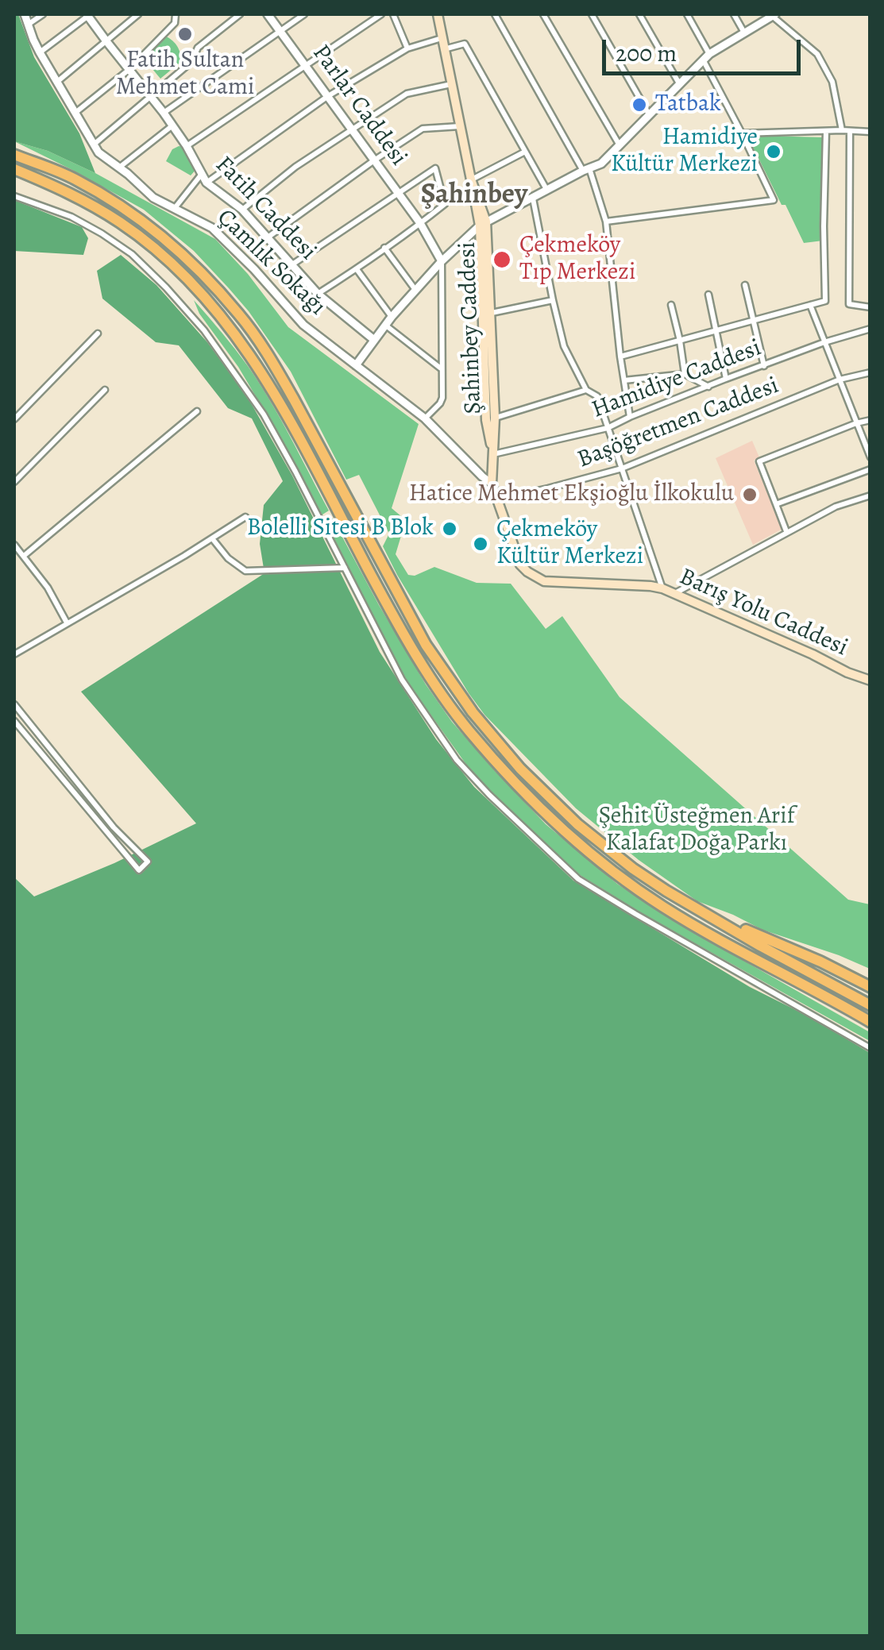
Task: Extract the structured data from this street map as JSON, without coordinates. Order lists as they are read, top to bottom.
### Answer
{
  "streets": {
    "main road": ["Şahinbey Caddesi", "Barış Yolu Caddesi"],
    "street": [
      "Parlar Caddesi",
      "Fatih Caddesi",
      "Çamlık Sokağı",
      "Hamidiye Caddesi",
      "Başöğretmen Caddesi"
    ]
  },
  "crossings": [
    ["Çamlık Sokağı", "Şahinbey Caddesi"],
    ["Şahinbey Caddesi", "Hamidiye Caddesi"],
    ["Şahinbey Caddesi", "Başöğretmen Caddesi"],
    ["Şahinbey Caddesi", "Barış Yolu Caddesi"]
  ],
  "districts": ["Şahinbey"],
  "parks": ["Şehit Üsteğmen Arif Kalafat Doğa Parkı"],
  "places": [
    "Fatih Sultan Mehmet Cami",
    "Tatbak",
    "Hamidiye Kültür Merkezi",
    "Çekmeköy Tıp Merkezi",
    "Hatice Mehmet Ekşioğlu İlkokulu",
    "Bolelli Sitesi B Blok",
    "Çekmeköy Kültür Merkezi"
  ],
  "scale_bar": "200 m"
}
